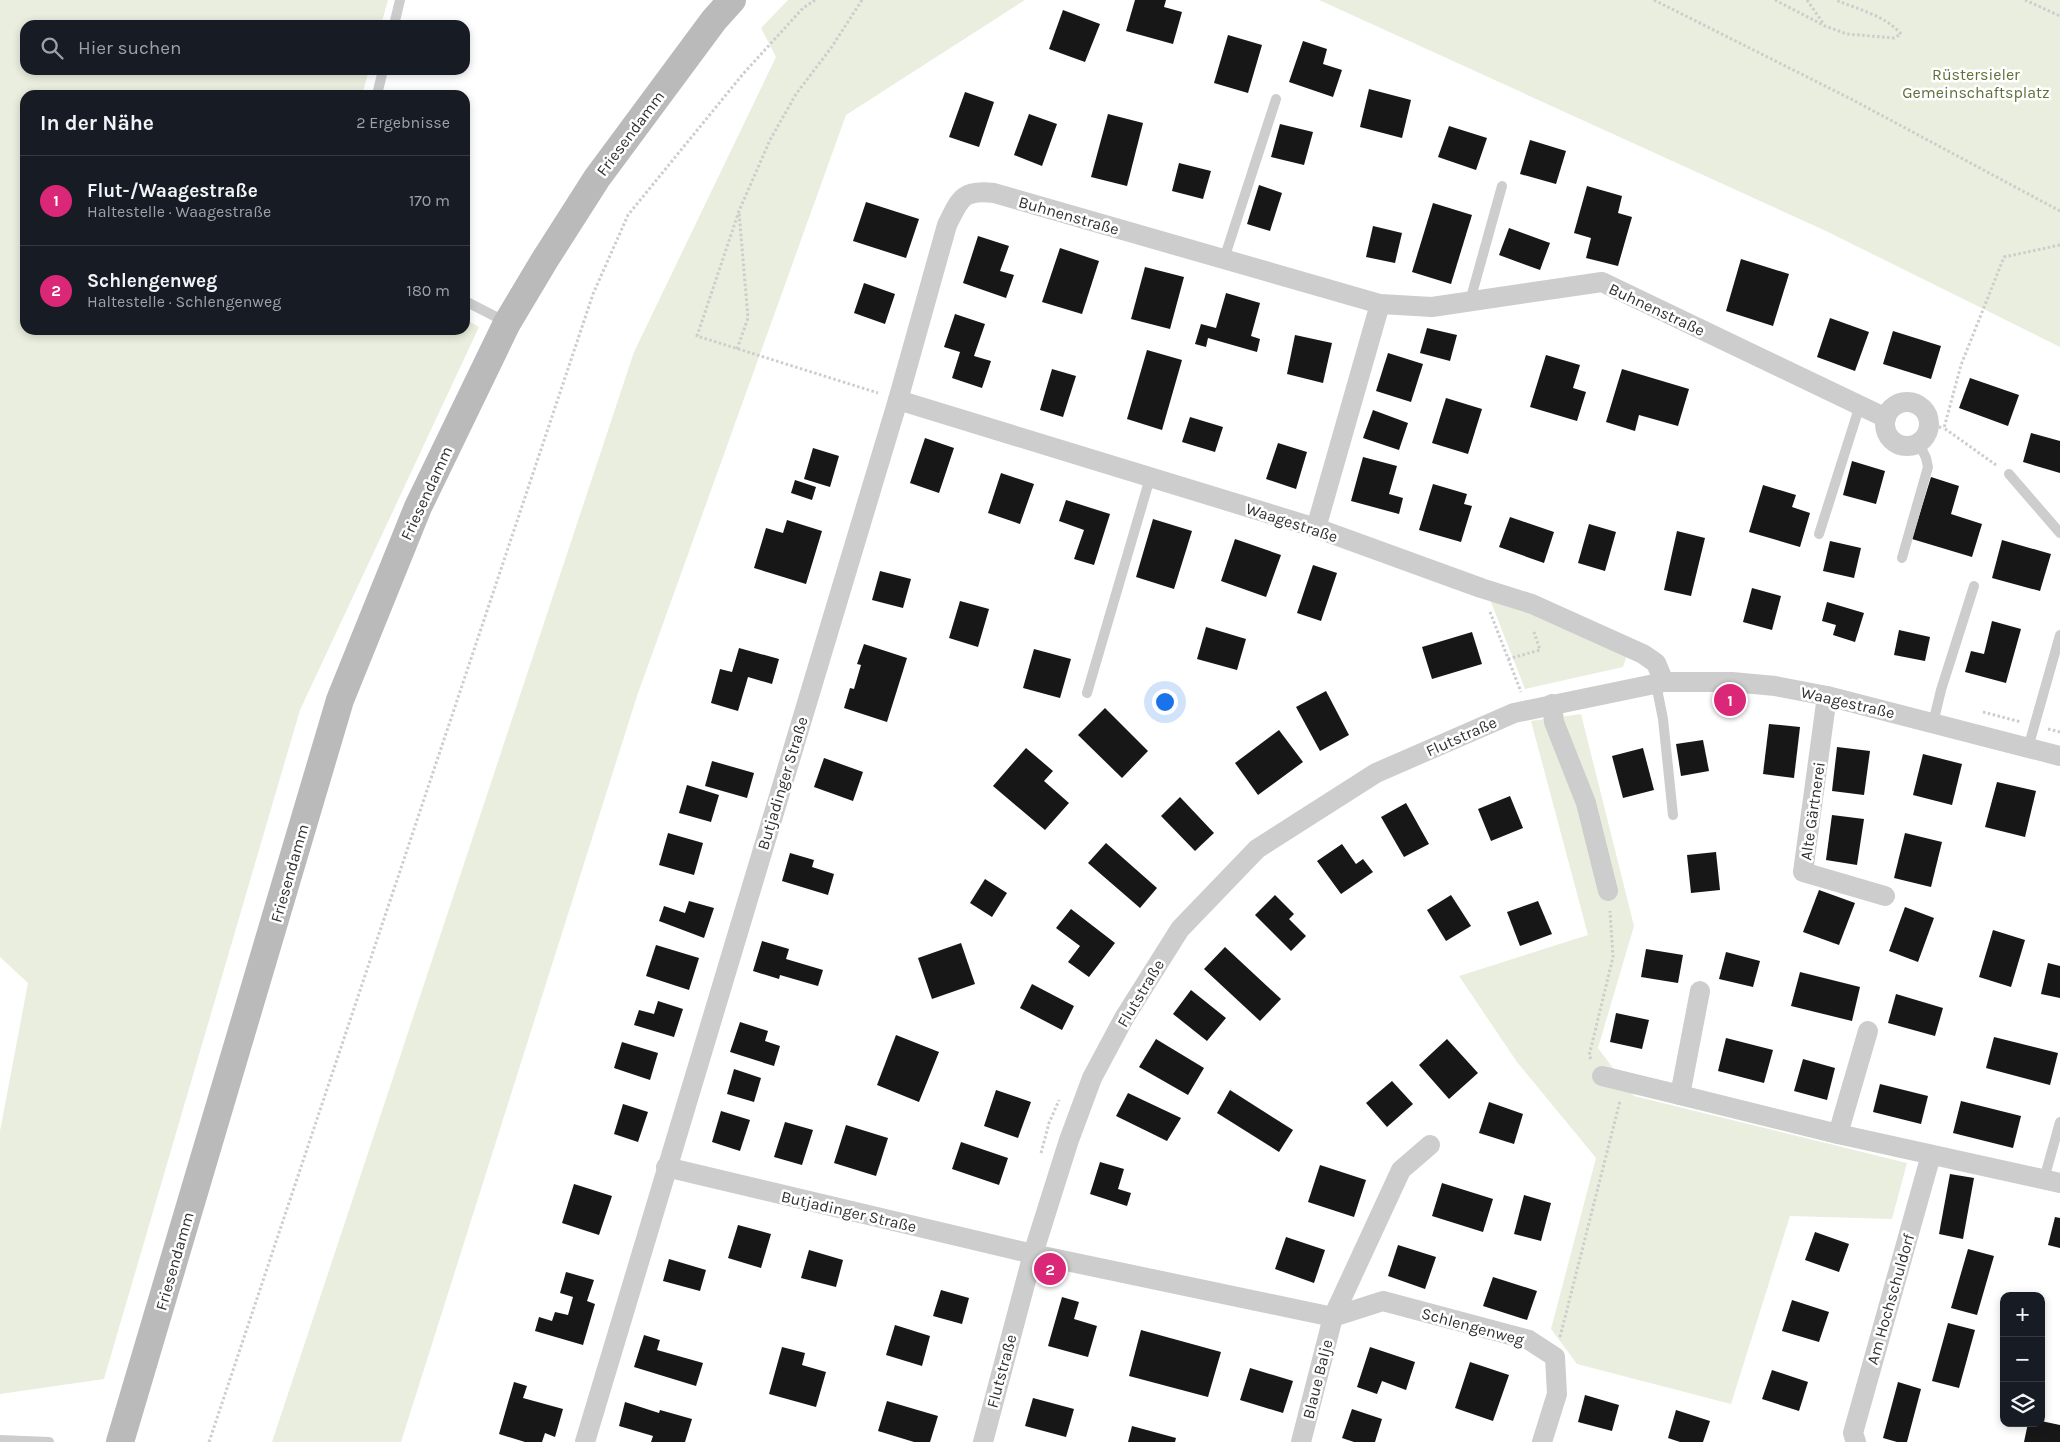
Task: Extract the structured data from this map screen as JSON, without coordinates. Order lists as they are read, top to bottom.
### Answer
{
  "streets": {
    "main road": ["Friesendamm"],
    "street": [
      "Buhnenstraße",
      "Waagestraße",
      "Flutstraße",
      "Butjadinger Straße",
      "Alte Gärtnerei",
      "Am Hochschuldorf",
      "Schlengenweg",
      "Blaue Balje"
    ]
  },
  "crossings": [
    ["Buhnenstraße", "Waagestraße"],
    ["Buhnenstraße", "Butjadinger Straße"],
    ["Waagestraße", "Flutstraße"],
    ["Waagestraße", "Butjadinger Straße"],
    ["Waagestraße", "Alte Gärtnerei"],
    ["Flutstraße", "Butjadinger Straße"],
    ["Flutstraße", "Schlengenweg"],
    ["Butjadinger Straße", "Schlengenweg"],
    ["Schlengenweg", "Blaue Balje"]
  ],
  "parks": ["Rüstersieler Gemeinschaftsplatz"],
  "page": {
    "search": "Hier suchen",
    "heading": ["In der Nähe", "2 Ergebnisse"],
    "list": [
      {
        "mark": "1",
        "name": "Flut-/Waagestraße",
        "note": "Haltestelle · Waagestraße",
        "value": "170 m"
      },
      {
        "mark": "2",
        "name": "Schlengenweg",
        "note": "Haltestelle · Schlengenweg",
        "value": "180 m"
      }
    ],
    "pins": ["1", "2"],
    "map_buttons": ["+", "−"]
  }
}
